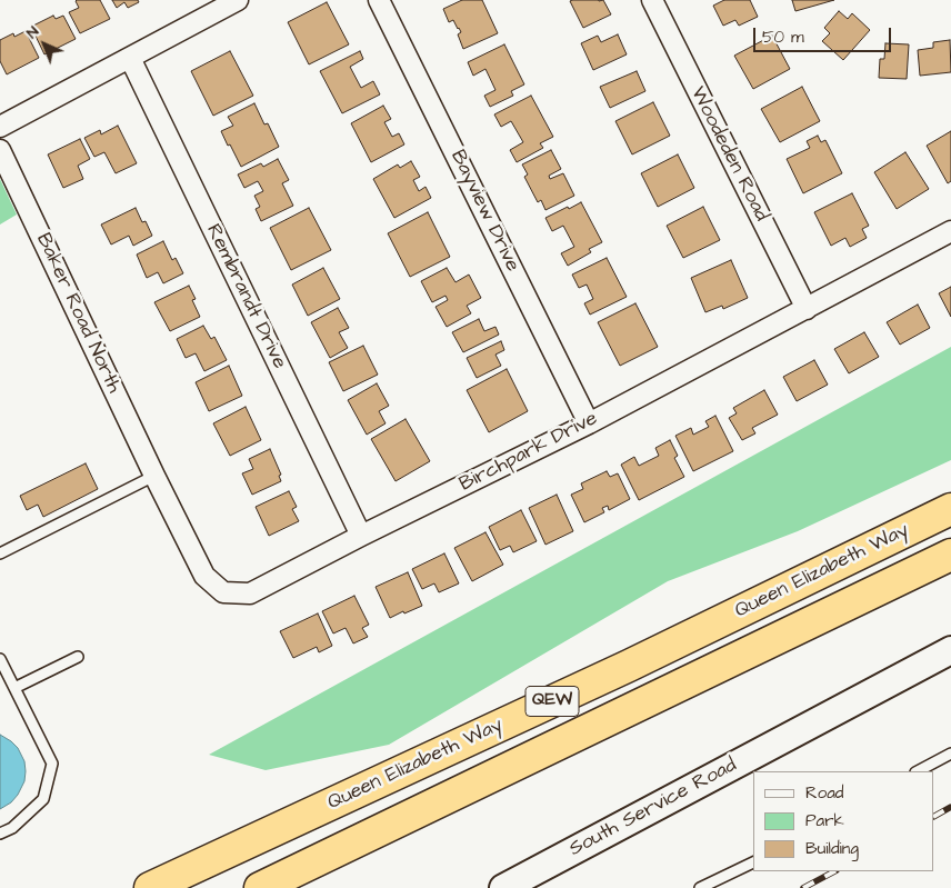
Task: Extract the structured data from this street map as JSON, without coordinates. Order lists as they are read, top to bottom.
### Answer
{
  "streets": {
    "highway": ["Queen Elizabeth Way", "QEW"],
    "street": [
      "Woodeden Road",
      "Bayview Drive",
      "Rembrandt Drive",
      "Baker Road North",
      "Birchpark Drive",
      "South Service Road"
    ]
  },
  "crossings": [
    ["Woodeden Road", "Birchpark Drive"],
    ["Bayview Drive", "Birchpark Drive"],
    ["Rembrandt Drive", "Birchpark Drive"],
    ["Baker Road North", "Birchpark Drive"]
  ],
  "legend": ["Road", "Park", "Building"],
  "scale_bar": "50 m",
  "north": "top left"
}
